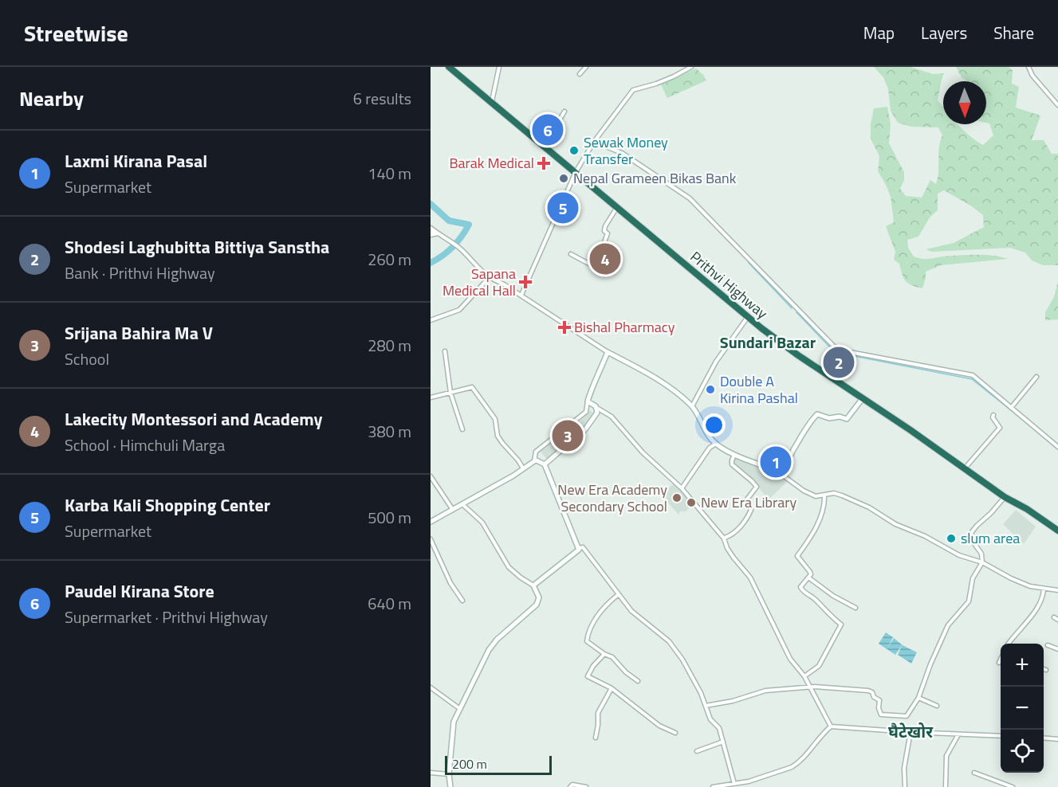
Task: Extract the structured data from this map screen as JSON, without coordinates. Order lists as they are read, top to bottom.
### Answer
{
  "streets": {
    "highway": ["Prithvi Highway"]
  },
  "districts": ["Sundari Bazar", "घैटेखोर"],
  "places": {
    "other": [
      "Sewak Money Transfer",
      "Nepal Grameen Bikas Bank",
      "Double A Kirina Pashal",
      "New Era Academy Secondary School",
      "New Era Library",
      "slum area"
    ],
    "health": ["Barak Medical", "Sapana Medical Hall", "Bishal Pharmacy"]
  },
  "scale_bar": "200 m",
  "north": "bottom",
  "page": {
    "header": "Streetwise",
    "nav": ["Map", "Layers", "Share"],
    "heading": ["Nearby", "6 results"],
    "pins": [
      "6",
      "5",
      "4",
      "2",
      "3",
      "1"
    ],
    "list": [
      {
        "mark": "1",
        "name": "Laxmi Kirana Pasal",
        "note": "Supermarket",
        "value": "140 m"
      },
      {
        "mark": "2",
        "name": "Shodesi Laghubitta Bittiya Sanstha",
        "note": "Bank · Prithvi Highway",
        "value": "260 m"
      },
      {
        "mark": "3",
        "name": "Srijana Bahira Ma V",
        "note": "School",
        "value": "280 m"
      },
      {
        "mark": "4",
        "name": "Lakecity Montessori and Academy",
        "note": "School · Himchuli Marga",
        "value": "380 m"
      },
      {
        "mark": "5",
        "name": "Karba Kali Shopping Center",
        "note": "Supermarket",
        "value": "500 m"
      },
      {
        "mark": "6",
        "name": "Paudel Kirana Store",
        "note": "Supermarket · Prithvi Highway",
        "value": "640 m"
      }
    ],
    "map_buttons": ["+", "−"],
    "scale": "200 m"
  }
}
